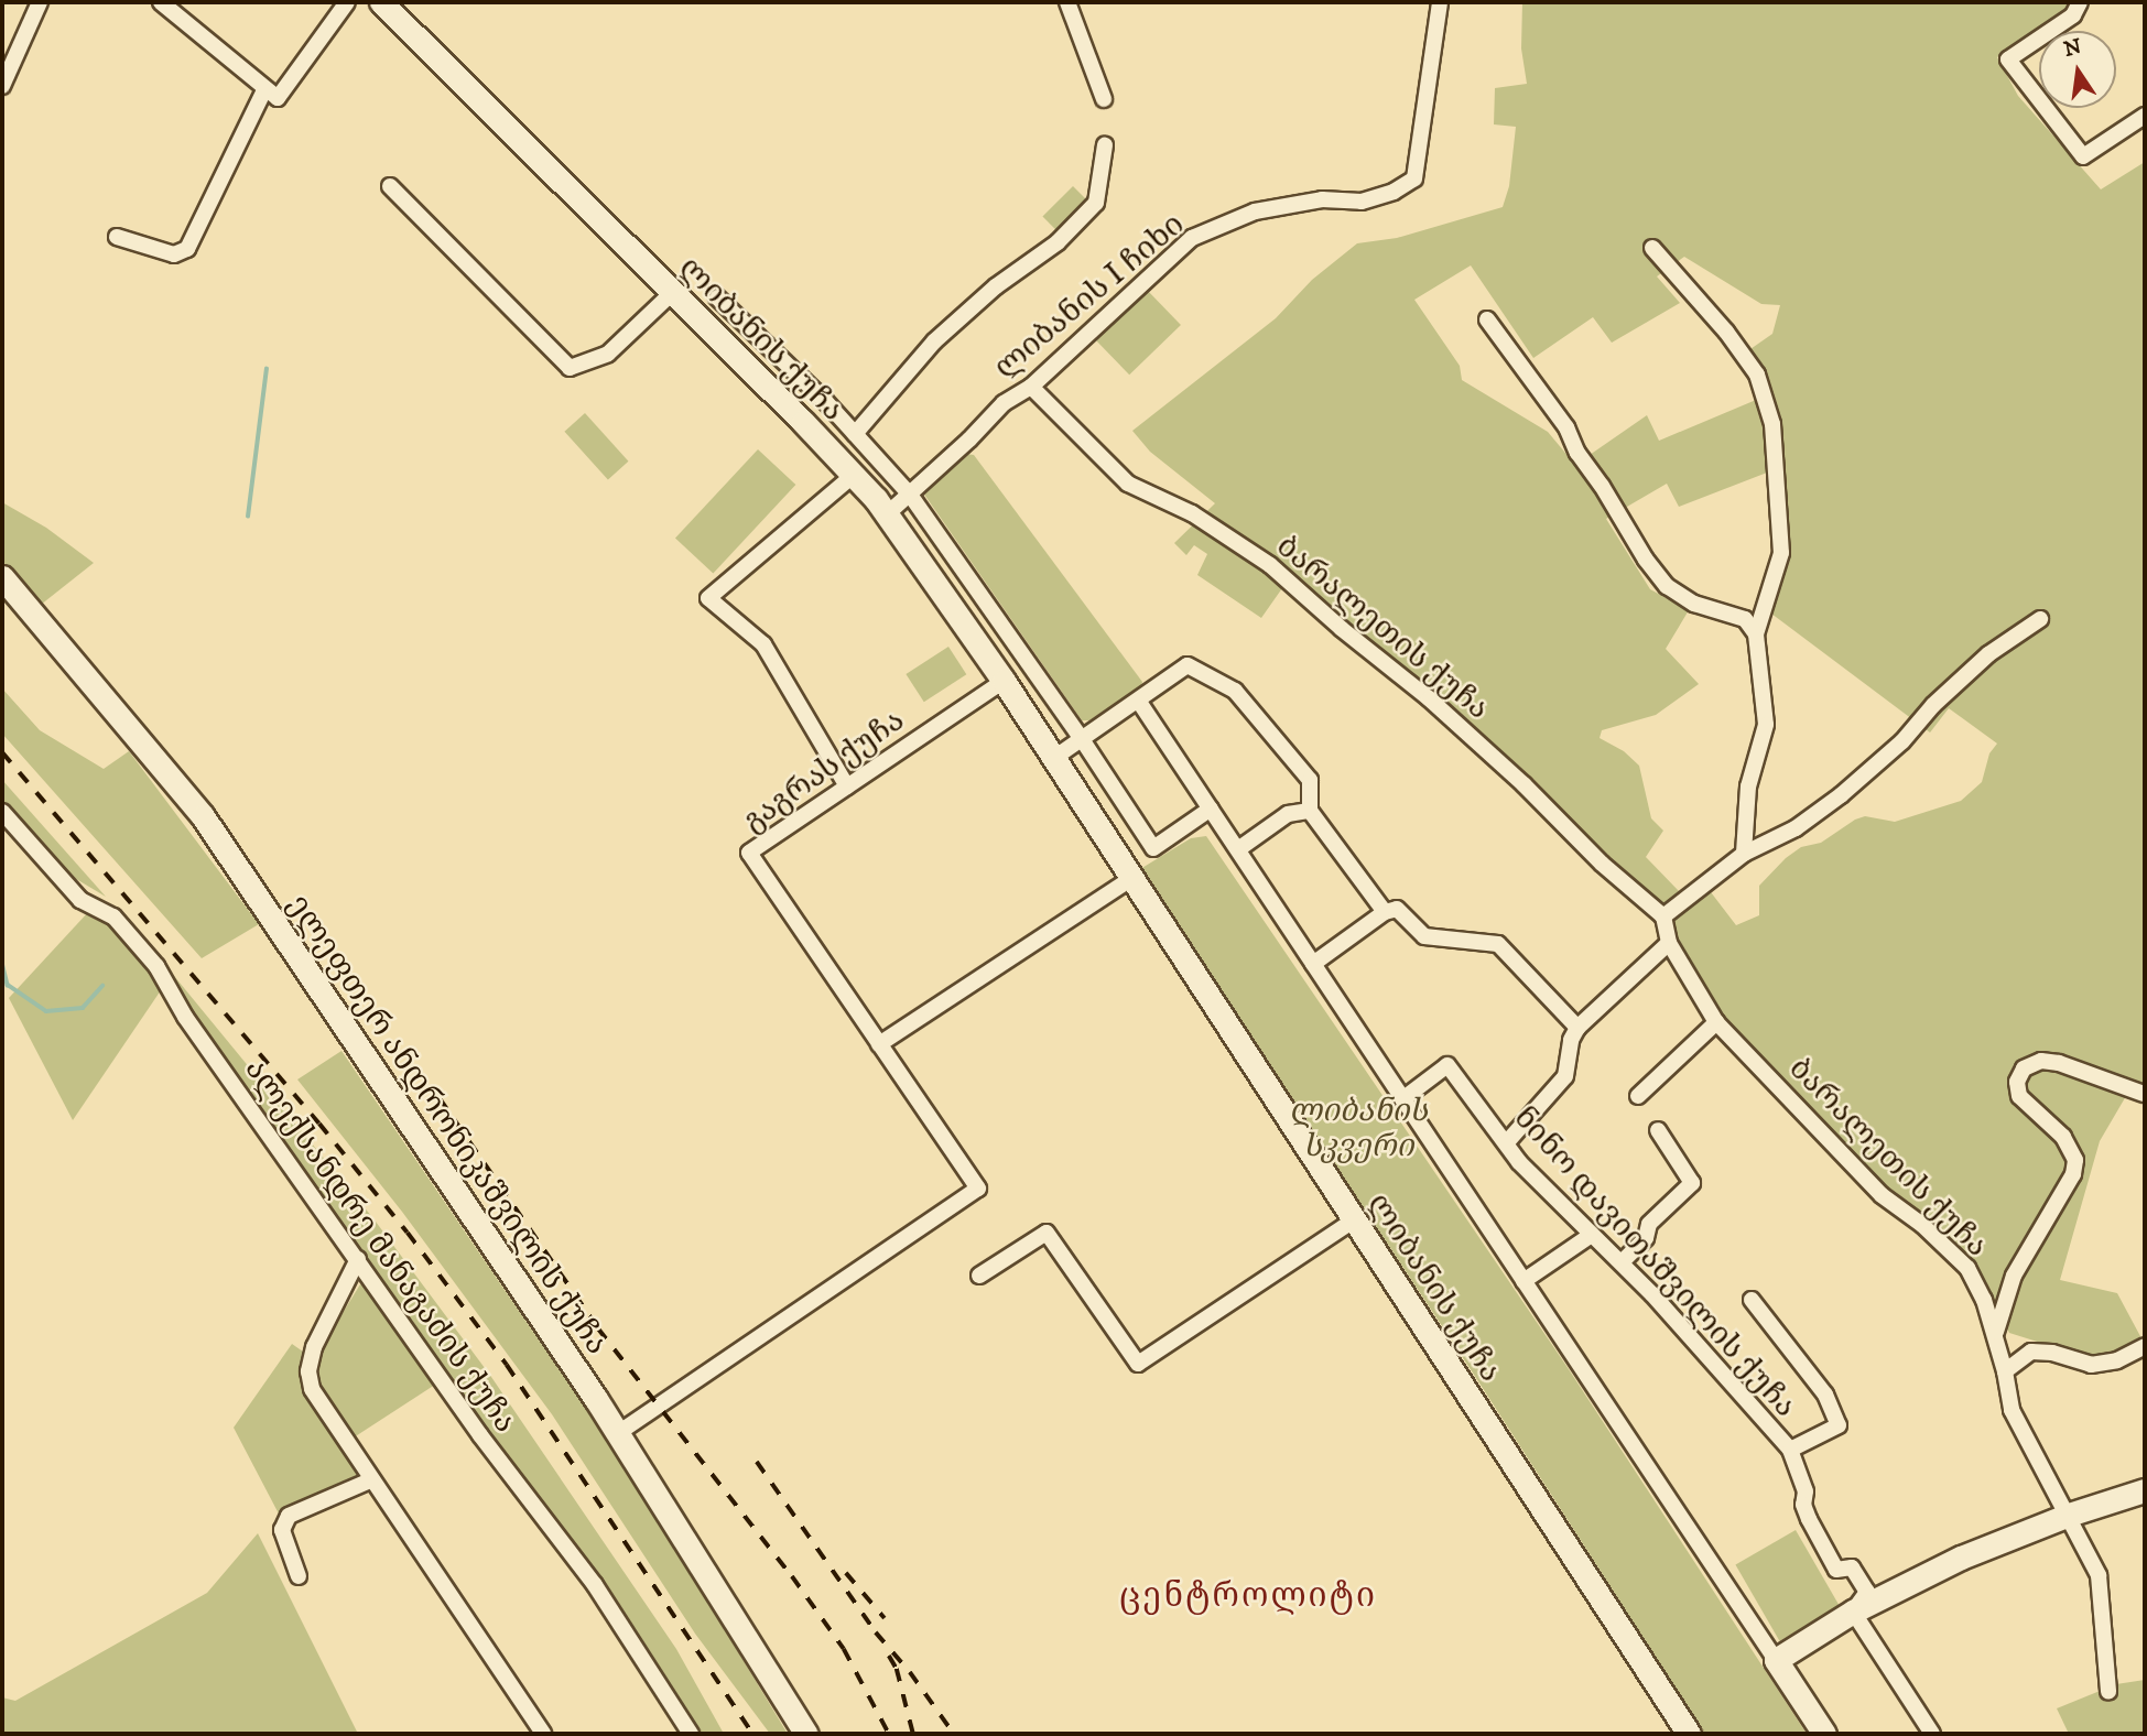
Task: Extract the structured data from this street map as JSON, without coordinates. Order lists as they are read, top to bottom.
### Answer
{
  "streets": {
    "street": [
      "ლიბანის I ჩიხი",
      "ლიბანის ქუჩა",
      "ბარალეთის ქუჩა",
      "გაგრას ქუჩა",
      "ელეფთერ ანდრონიკაშვილის ქუჩა",
      "ალექსანდრე მანაგაძის ქუჩა",
      "ნინო დავითაშვილის ქუჩა"
    ]
  },
  "crossings": [
    ["ლიბანის I ჩიხი", "ლიბანის ქუჩა"],
    ["ლიბანის I ჩიხი", "ბარალეთის ქუჩა"],
    ["ლიბანის ქუჩა", "გაგრას ქუჩა"],
    ["გაგრას ქუჩა", "ელეფთერ ანდრონიკაშვილის ქუჩა"]
  ],
  "districts": ["ცენტროლიტი"],
  "parks": ["ლიბანის სკვერი"],
  "north": "top"
}
